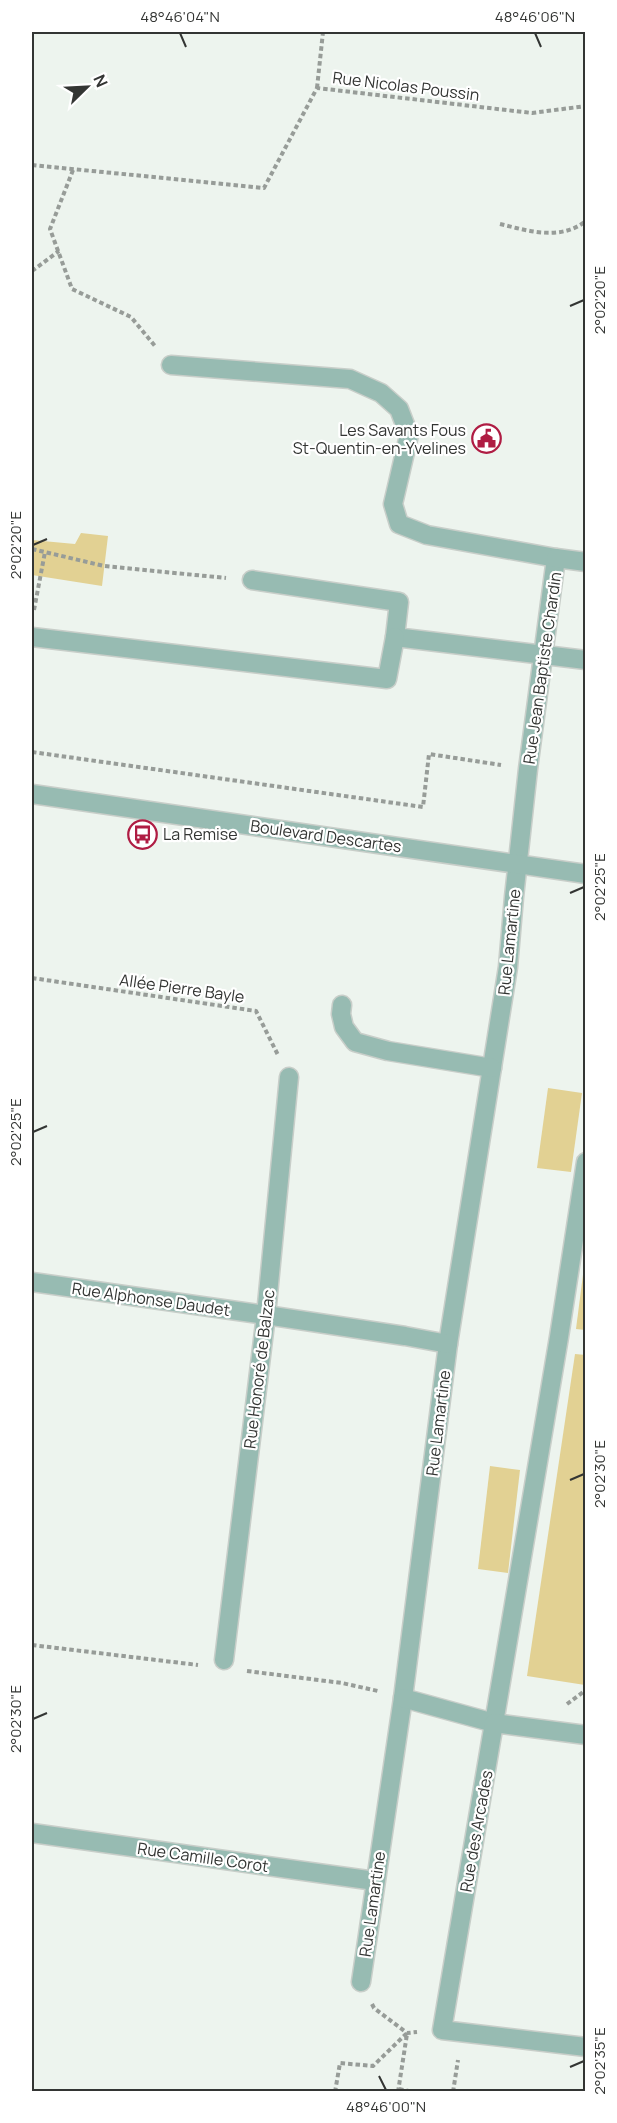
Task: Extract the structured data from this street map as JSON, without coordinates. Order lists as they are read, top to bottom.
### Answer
{
  "streets": {
    "street": [
      "Rue Jean Baptiste Chardin",
      "Boulevard Descartes",
      "Rue Lamartine",
      "Rue Alphonse Daudet",
      "Rue Honoré de Balzac",
      "Rue des Arcades",
      "Rue Camille Corot"
    ],
    "path": ["Rue Nicolas Poussin", "Allée Pierre Bayle"]
  },
  "crossings": [
    ["Rue Jean Baptiste Chardin", "Boulevard Descartes"],
    ["Rue Jean Baptiste Chardin", "Rue Lamartine"],
    ["Boulevard Descartes", "Rue Lamartine"],
    ["Rue Lamartine", "Rue Alphonse Daudet"],
    ["Rue Lamartine", "Rue Camille Corot"],
    ["Allée Pierre Bayle", "Rue Honoré de Balzac"],
    ["Rue Alphonse Daudet", "Rue Honoré de Balzac"]
  ],
  "places": {
    "public building": ["Les Savants Fous St-Quentin-en-Yvelines"],
    "bus stop": ["La Remise"]
  },
  "north": "top right",
  "coordinates": [
    "48°46'04\"N",
    "48°46'06\"N",
    "2°02'20\"E",
    "2°02'25\"E",
    "2°02'30\"E",
    "2°02'35\"E",
    "48°46'00\"N"
  ]
}
